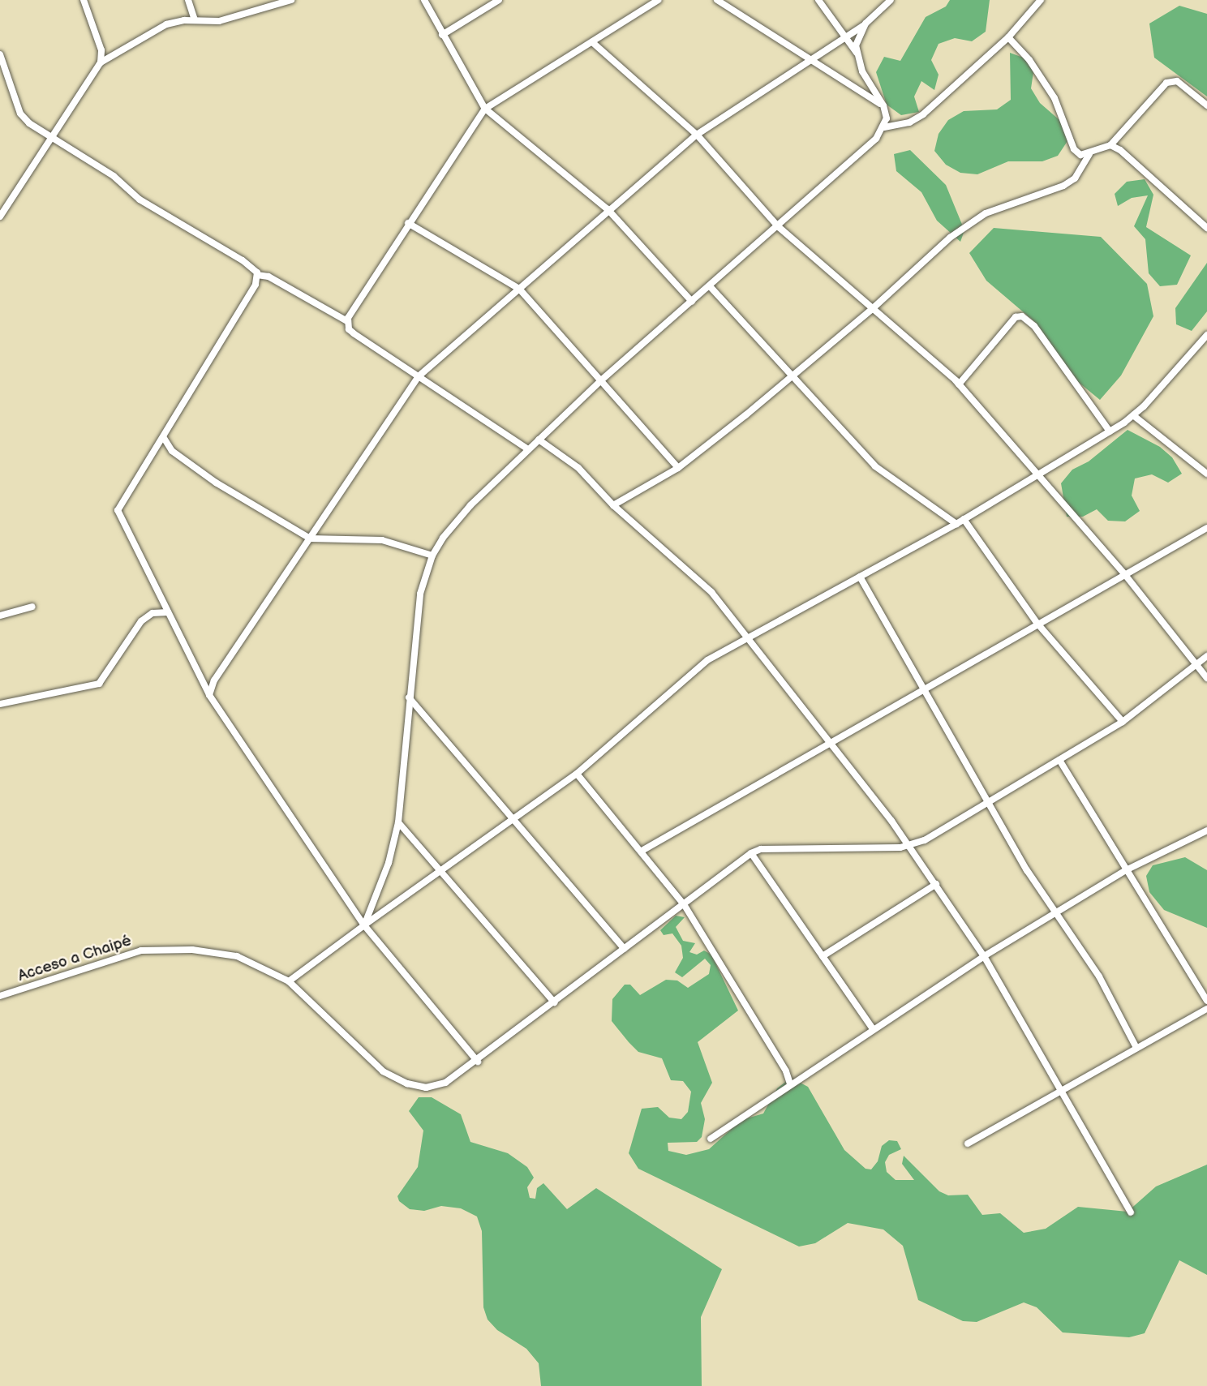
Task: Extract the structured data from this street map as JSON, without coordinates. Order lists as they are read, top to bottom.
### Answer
{
  "streets": {
    "street": ["Acceso a Chaipé"]
  }
}
